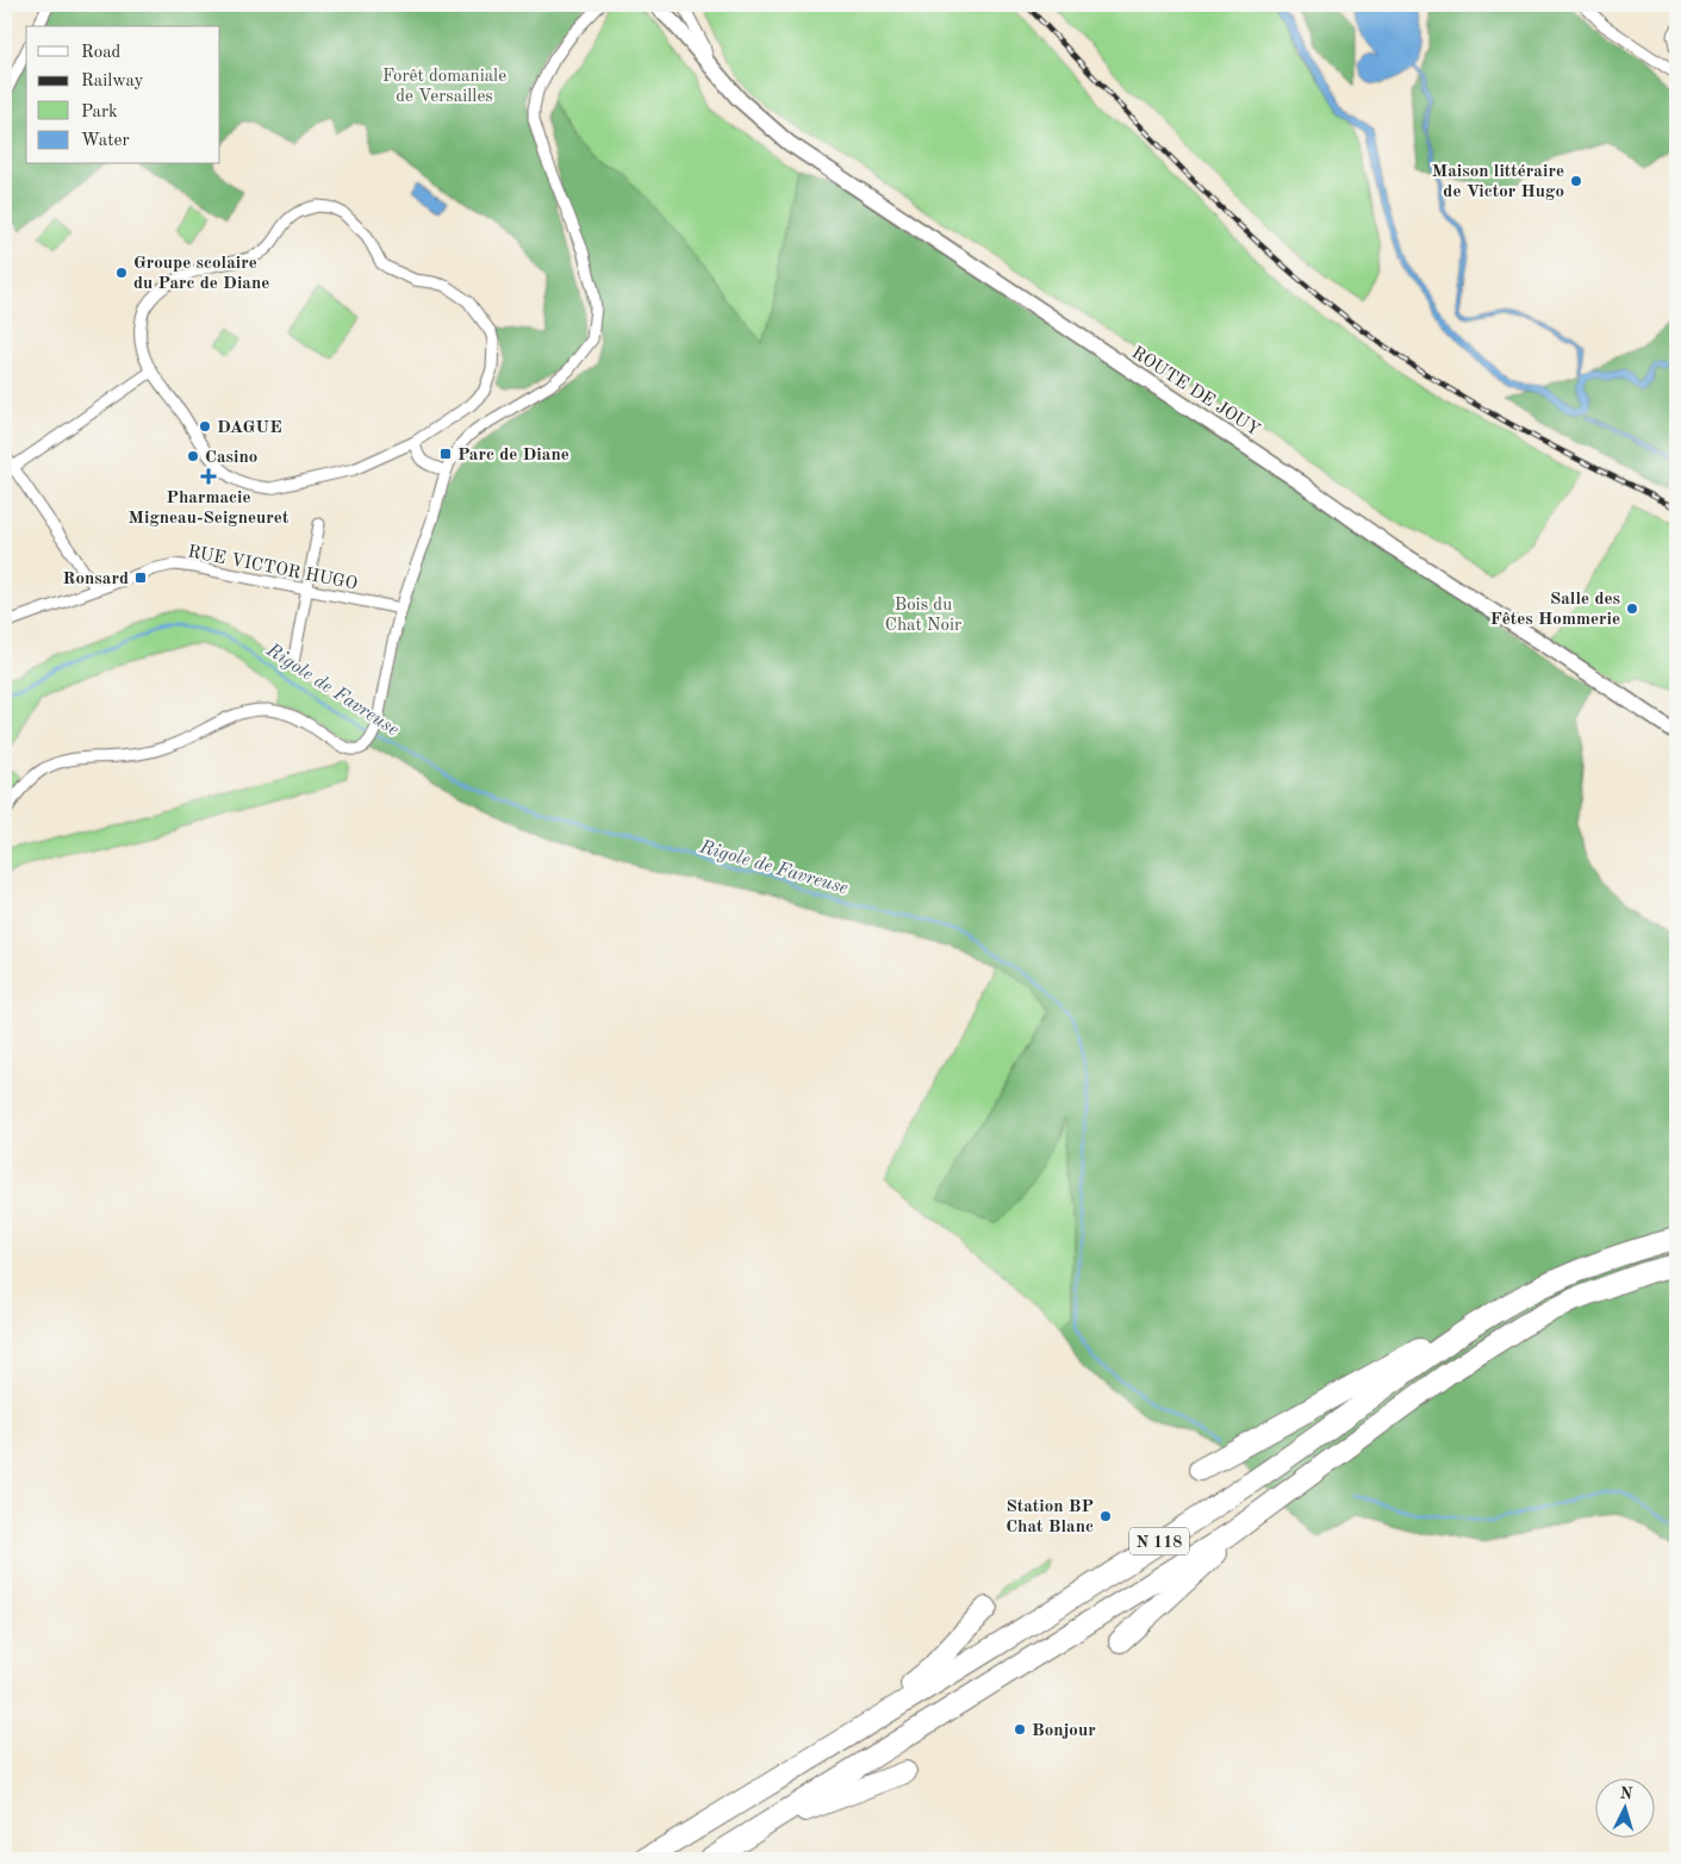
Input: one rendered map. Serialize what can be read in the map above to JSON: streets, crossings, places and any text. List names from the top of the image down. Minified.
{"streets":{"highway":["N 118"],"main road":["ROUTE DE JOUY"],"street":["RUE VICTOR HUGO"]},"water":["Rigole de Favreuse"],"parks":["Forêt domaniale de Versailles","Bois du Chat Noir"],"places":{"other":["Maison littéraire de Victor Hugo","Groupe scolaire du Parc de Diane","DAGUE","Casino","Salle des Fêtes Hommerie","Station BP Chat Blanc","Bonjour"],"transit":["Parc de Diane","Ronsard"],"health":["Pharmacie Migneau-Seigneuret"]},"legend":["Road","Railway","Park","Water"],"north":"top"}
